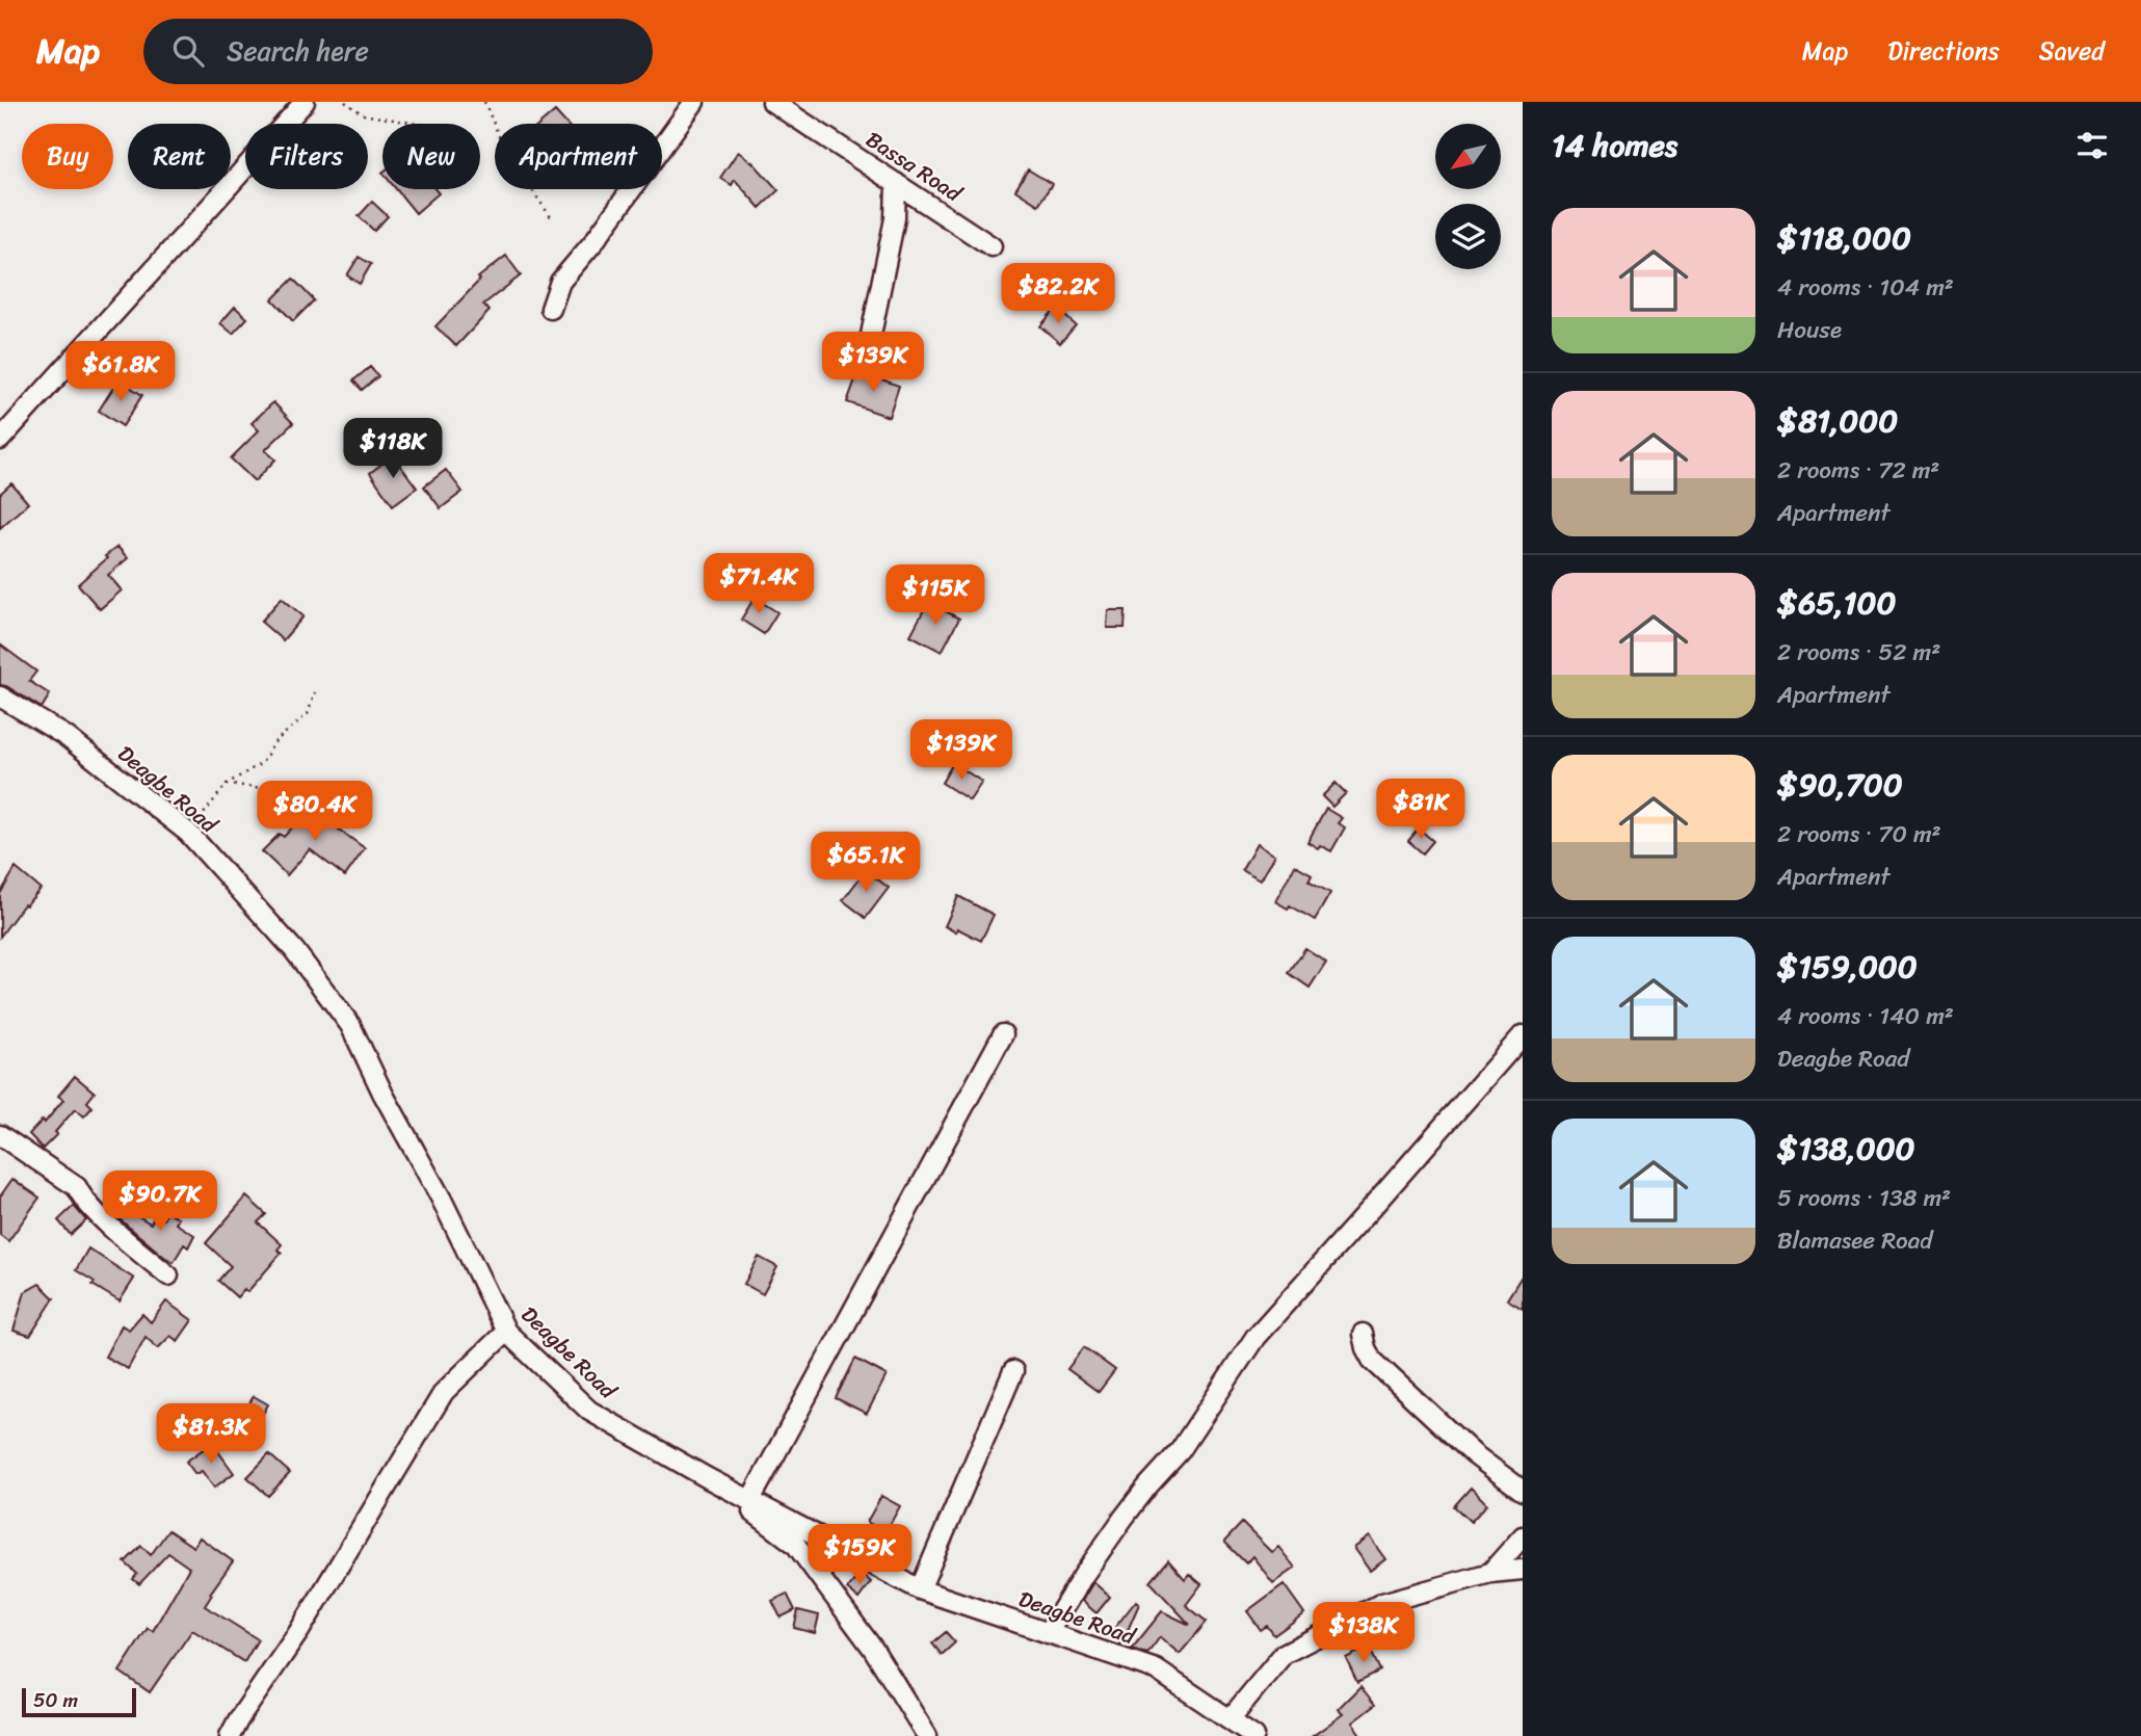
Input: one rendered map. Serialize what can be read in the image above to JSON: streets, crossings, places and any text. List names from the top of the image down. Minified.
{"streets":{"street":["Bassa Road","Deagbe Road"]},"scale_bar":"50 m","north":"bottom left","page":{"header":"Map","search":"Search here","nav":["Map","Directions","Saved"],"heading":"14 homes","chip":["Buy","Rent","Filters","New","Apartment"],"list":[{"name":"$118,000","note":"4 rooms · 104 m² · House"},{"name":"$81,000","note":"2 rooms · 72 m² · Apartment"},{"name":"$65,100","note":"2 rooms · 52 m² · Apartment"},{"name":"$90,700","note":"2 rooms · 70 m² · Apartment"},{"name":"$159,000","note":"4 rooms · 140 m² · Deagbe Road"},{"name":"$138,000","note":"5 rooms · 138 m² · Blamasee Road"}],"price":["$82.2K","$139K","$61.8K","$118K","$71.4K","$115K","$139K","$81K","$80.4K","$65.1K","$90.7K","$81.3K","$159K","$138K"],"scale":"50 m"}}
